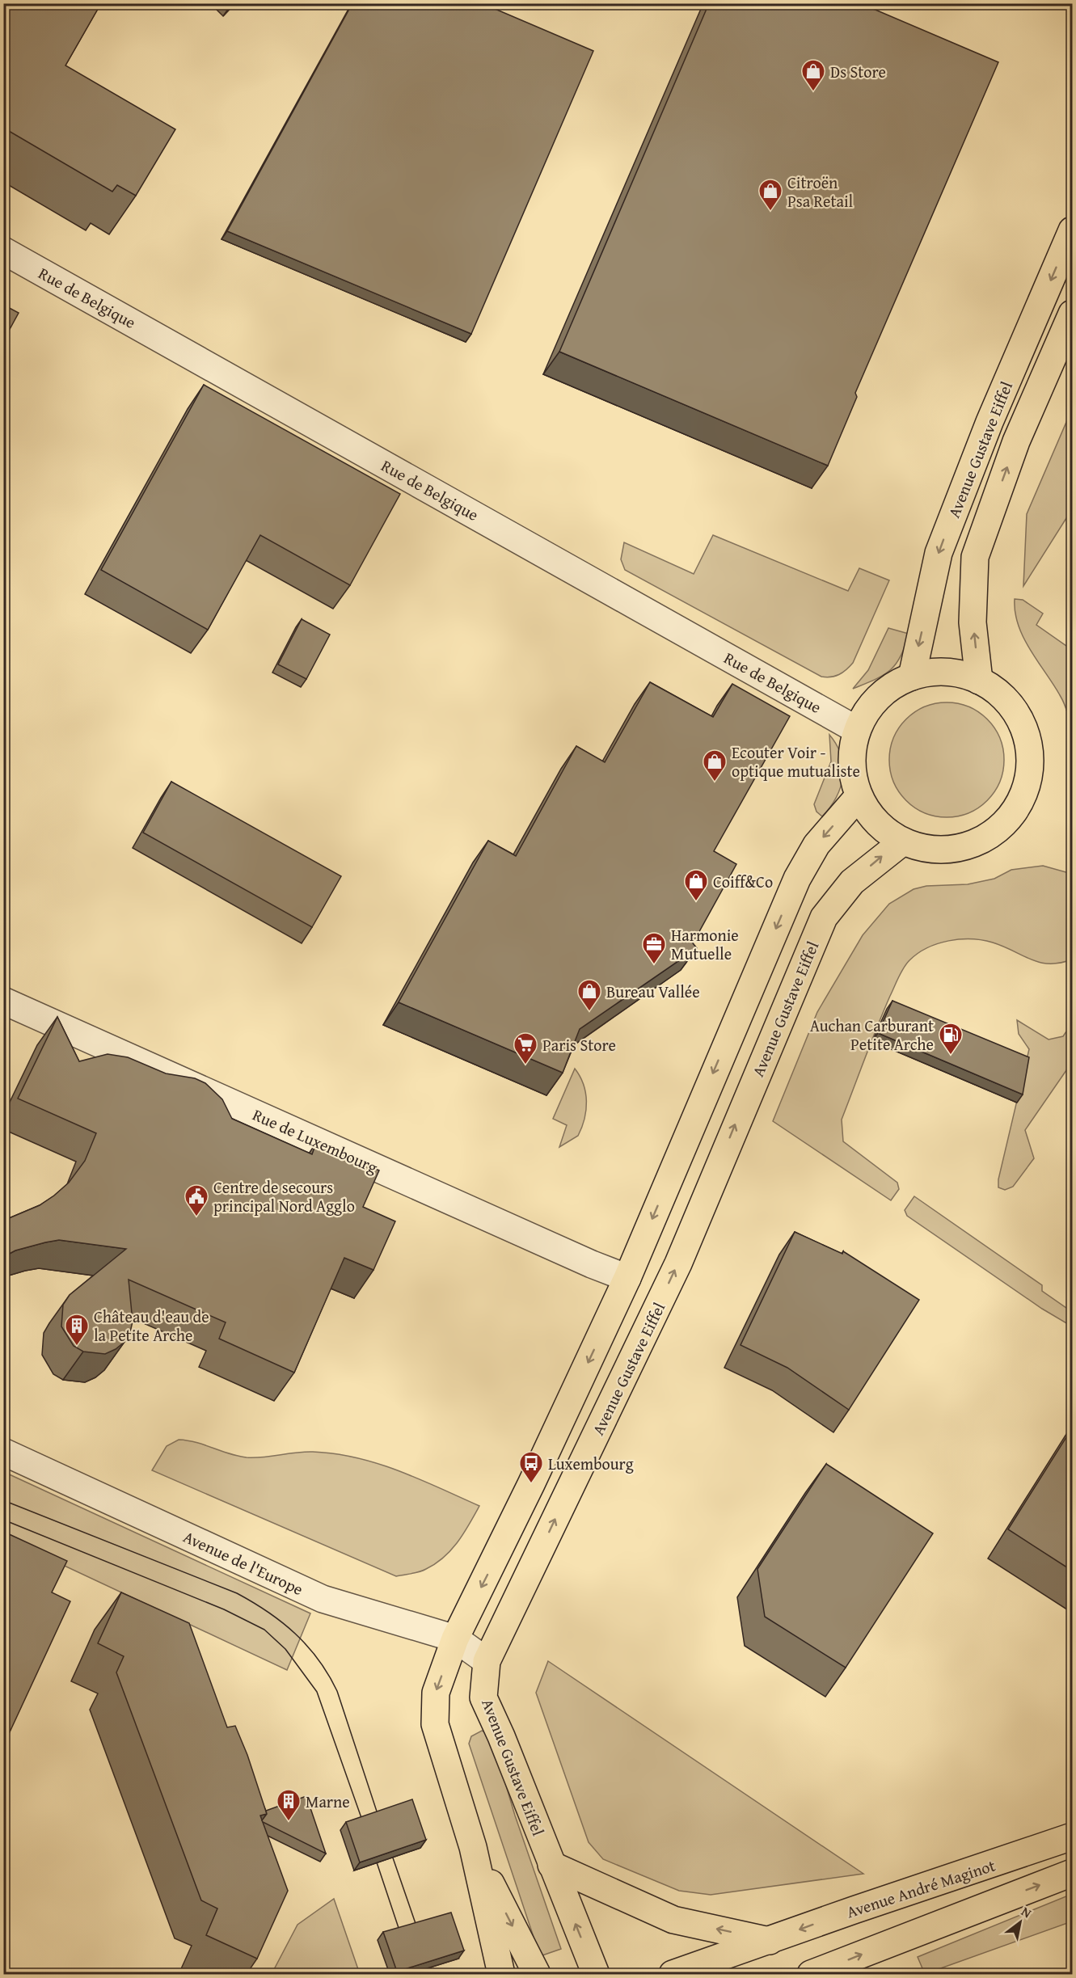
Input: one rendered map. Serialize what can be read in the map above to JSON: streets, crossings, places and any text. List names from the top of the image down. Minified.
{"streets":{"main road":["Avenue Gustave Eiffel","Avenue André Maginot"],"street":["Rue de Belgique","Rue de Luxembourg","Avenue de l'Europe"]},"crossings":[["Avenue Gustave Eiffel","Avenue de l'Europe"]],"places":{"shop":["Ds Store","Citroën Psa Retail","Ecouter Voir - optique mutualiste","Coiff&Co","Bureau Vallée"],"office":["Harmonie Mutuelle"],"fuel station":["Auchan Carburant Petite Arche"],"supermarket":["Paris Store"],"public building":["Centre de secours principal Nord Agglo"],"building":["Château d'eau de la Petite Arche","Marne"],"bus stop":["Luxembourg"]},"north":"top right"}
